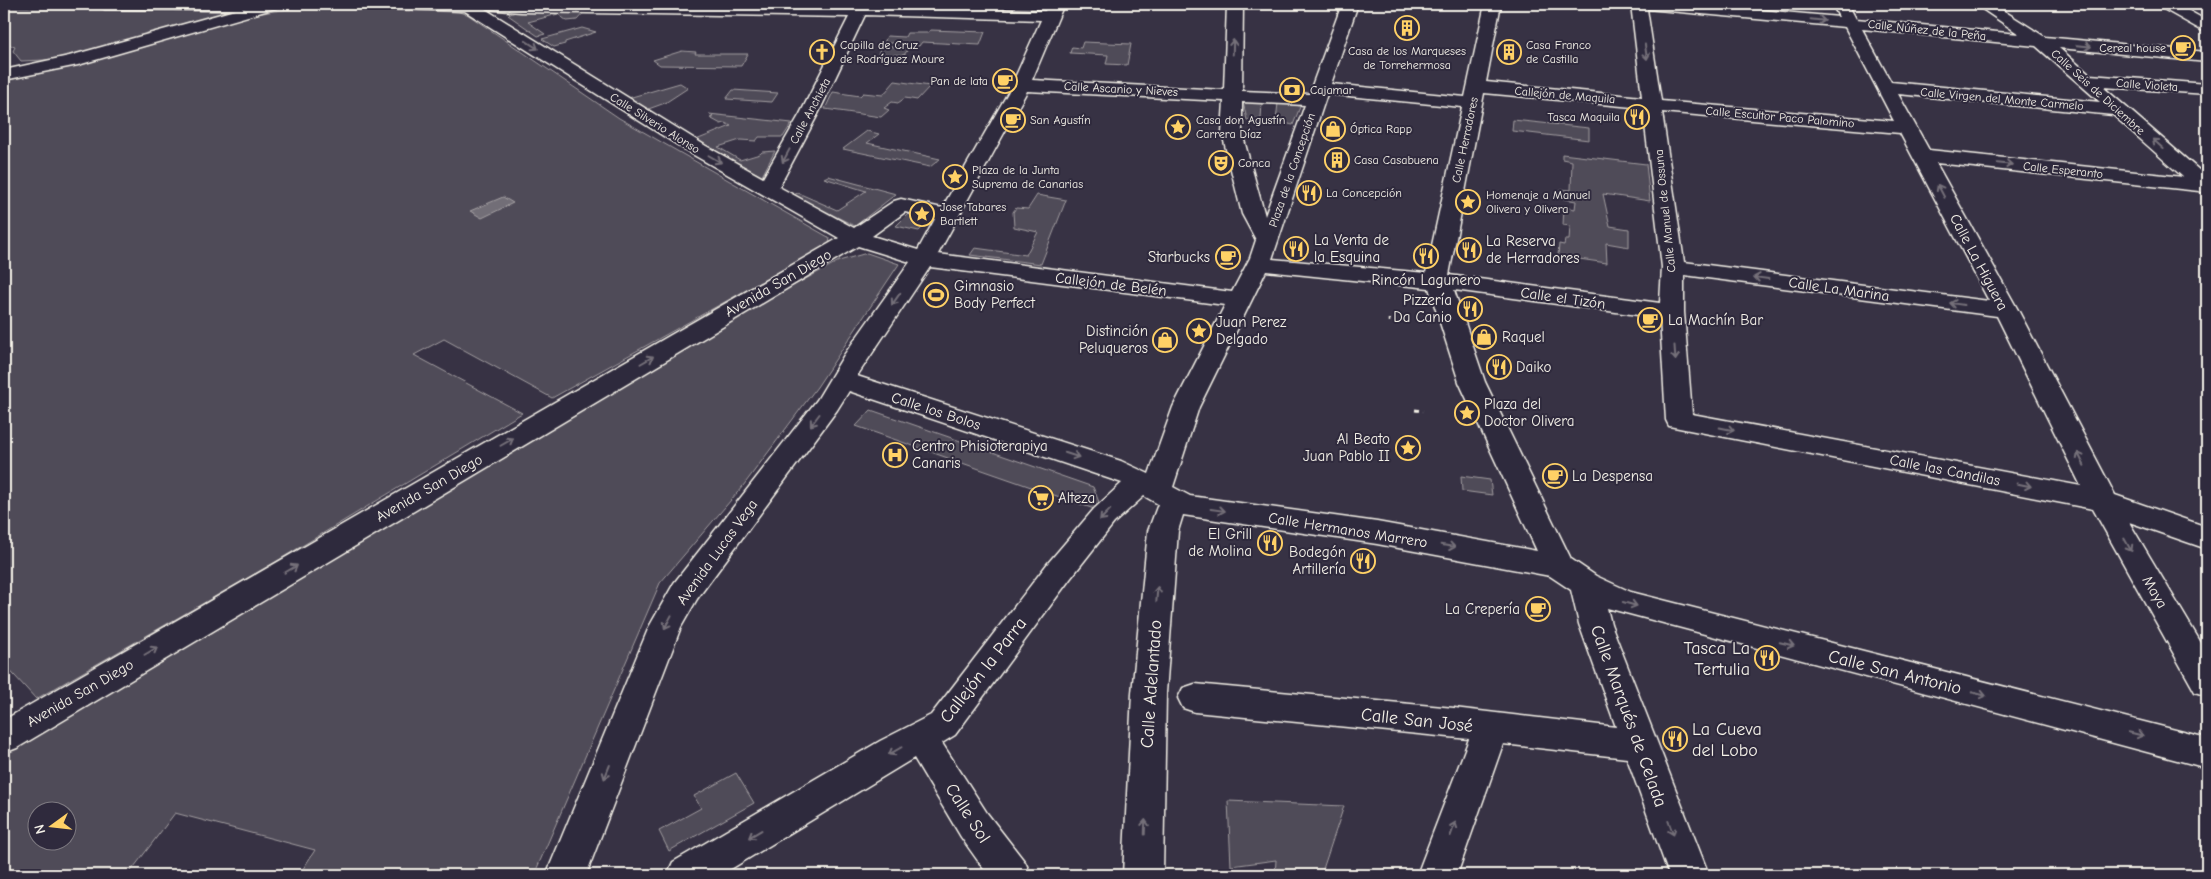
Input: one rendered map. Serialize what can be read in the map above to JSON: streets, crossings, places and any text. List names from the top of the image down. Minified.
{"streets":{"street":["Calle Núñez de la Peña","Calle Violeta","Calle Ascanio y Nieves","Calle Seis de Diciembre","Callejón de Maquila","Calle Virgen del Monte Carmelo","Calle Anchieta","Calle Escultor Paco Palomino","Calle Silverio Alonso","Calle Herradores","Plaza de la Concepción","Calle Esperanto","Calle Manuel de Ossuna","Calle La Higuera","Avenida San Diego","Callejón de Belén","Calle La Marina","Calle el Tizón","Calle los Bolos","Calle las Candilas","Calle Hermanos Marrero","Avenida Lucas Vega","Maya","Callejón la Parra","Calle San Antonio","Calle Adelantado","Calle Marqués de Celada","Calle San José","Calle Sol"]},"crossings":[["Calle Núñez de la Peña","Calle Seis de Diciembre"],["Calle Núñez de la Peña","Calle La Higuera"],["Calle Violeta","Calle Seis de Diciembre"],["Calle Ascanio y Nieves","Plaza de la Concepción"],["Calle Ascanio y Nieves","Avenida Lucas Vega"],["Calle Seis de Diciembre","Calle Virgen del Monte Carmelo"],["Calle Seis de Diciembre","Calle Esperanto"],["Callejón de Maquila","Calle Escultor Paco Palomino"],["Callejón de Maquila","Calle Herradores"],["Callejón de Maquila","Plaza de la Concepción"],["Callejón de Maquila","Calle Manuel de Ossuna"],["Calle Virgen del Monte Carmelo","Calle La Higuera"],["Calle Anchieta","Calle Silverio Alonso"],["Calle Escultor Paco Palomino","Calle Manuel de Ossuna"],["Calle Escultor Paco Palomino","Calle La Higuera"],["Calle Silverio Alonso","Avenida San Diego"],["Calle Silverio Alonso","Callejón de Belén"],["Calle Herradores","Calle el Tizón"],["Plaza de la Concepción","Callejón de Belén"],["Plaza de la Concepción","Calle los Bolos"],["Plaza de la Concepción","Calle Hermanos Marrero"],["Plaza de la Concepción","Callejón la Parra"],["Plaza de la Concepción","Calle Adelantado"],["Calle Esperanto","Calle La Higuera"],["Calle Manuel de Ossuna","Calle La Marina"],["Calle Manuel de Ossuna","Calle el Tizón"],["Calle Manuel de Ossuna","Calle las Candilas"],["Calle La Higuera","Calle La Marina"],["Calle La Higuera","Calle las Candilas"],["Calle La Higuera","Maya"],["Avenida San Diego","Callejón de Belén"],["Avenida San Diego","Avenida Lucas Vega"],["Callejón de Belén","Avenida Lucas Vega"],["Calle los Bolos","Calle Hermanos Marrero"],["Calle los Bolos","Avenida Lucas Vega"],["Calle los Bolos","Callejón la Parra"],["Calle los Bolos","Calle Adelantado"],["Calle las Candilas","Maya"],["Calle Hermanos Marrero","Callejón la Parra"],["Calle Hermanos Marrero","Calle San Antonio"],["Calle Hermanos Marrero","Calle Adelantado"],["Calle Hermanos Marrero","Calle Marqués de Celada"],["Callejón la Parra","Calle Adelantado"],["Calle San Antonio","Calle Marqués de Celada"],["Calle Marqués de Celada","Calle San José"]],"one_way":["Calle Núñez de la Peña","Calle Anchieta","Calle Silverio Alonso","Calle Esperanto","Calle La Higuera","Avenida San Diego","Calle La Marina","Calle los Bolos","Calle las Candilas","Calle Hermanos Marrero","Avenida Lucas Vega","Maya","Callejón la Parra","Calle San Antonio","Calle Adelantado","Calle Marqués de Celada"],"places":{"building":["Casa de los Marqueses de Torrehermosa","Casa Franco de Castilla","Casa Casabuena"],"cafe":["Cereal house","Pan de lata","San Agustín","Starbucks","La Machín Bar","La Despensa","La Crepería"],"church":["Capilla de Cruz de Rodríguez Moure"],"bank":["Cajamar"],"restaurant":["Tasca Maquila","La Concepción","La Venta de la Esquina","La Reserva de Herradores","Rincón Lagunero","Pizzería Da Canio","Daiko","El Grill de Molina","Bodegón Artillería","Tasca La Tertulia","La Cueva del Lobo"],"place":["Casa don Agustín Carrera Díaz","Plaza de la Junta Suprema de Canarias","Homenaje a Manuel Olivera y Olivera","Jose Tabares Bartlett","Juan Perez Delgado","Plaza del Doctor Olivera","Al Beato Juan Pablo II"],"shop":["Óptica Rapp","Raquel","Distinción Peluqueros"],"theatre":["Conca"],"sports":["Gimnasio Body Perfect"],"hospital":["Centro Phisioterapiya Canaris"],"supermarket":["Alteza"]},"north":"left"}
